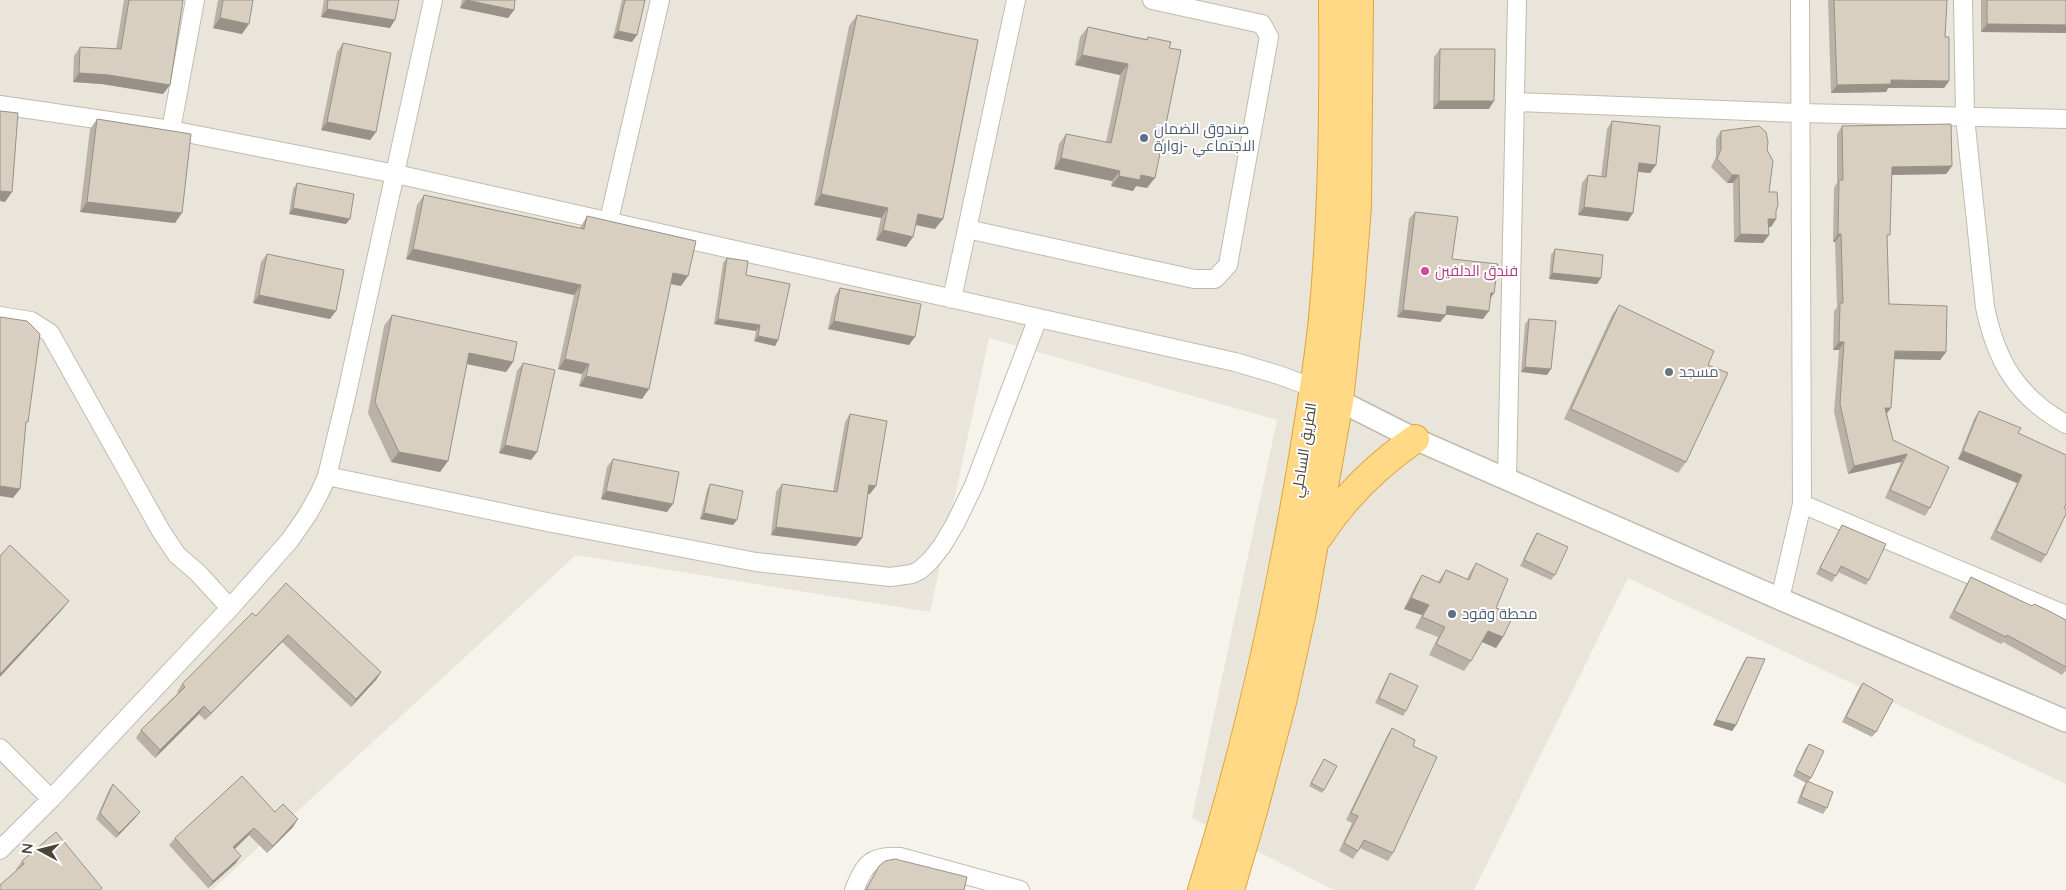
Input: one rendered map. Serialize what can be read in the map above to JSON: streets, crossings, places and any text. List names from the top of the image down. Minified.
{"streets":{"highway":["الطريق الساحلي"]},"places":["صندوق الضمان الاجتماعي -زوارة","فندق الدلفين","مسجد","محطة وقود"],"north":"left"}
